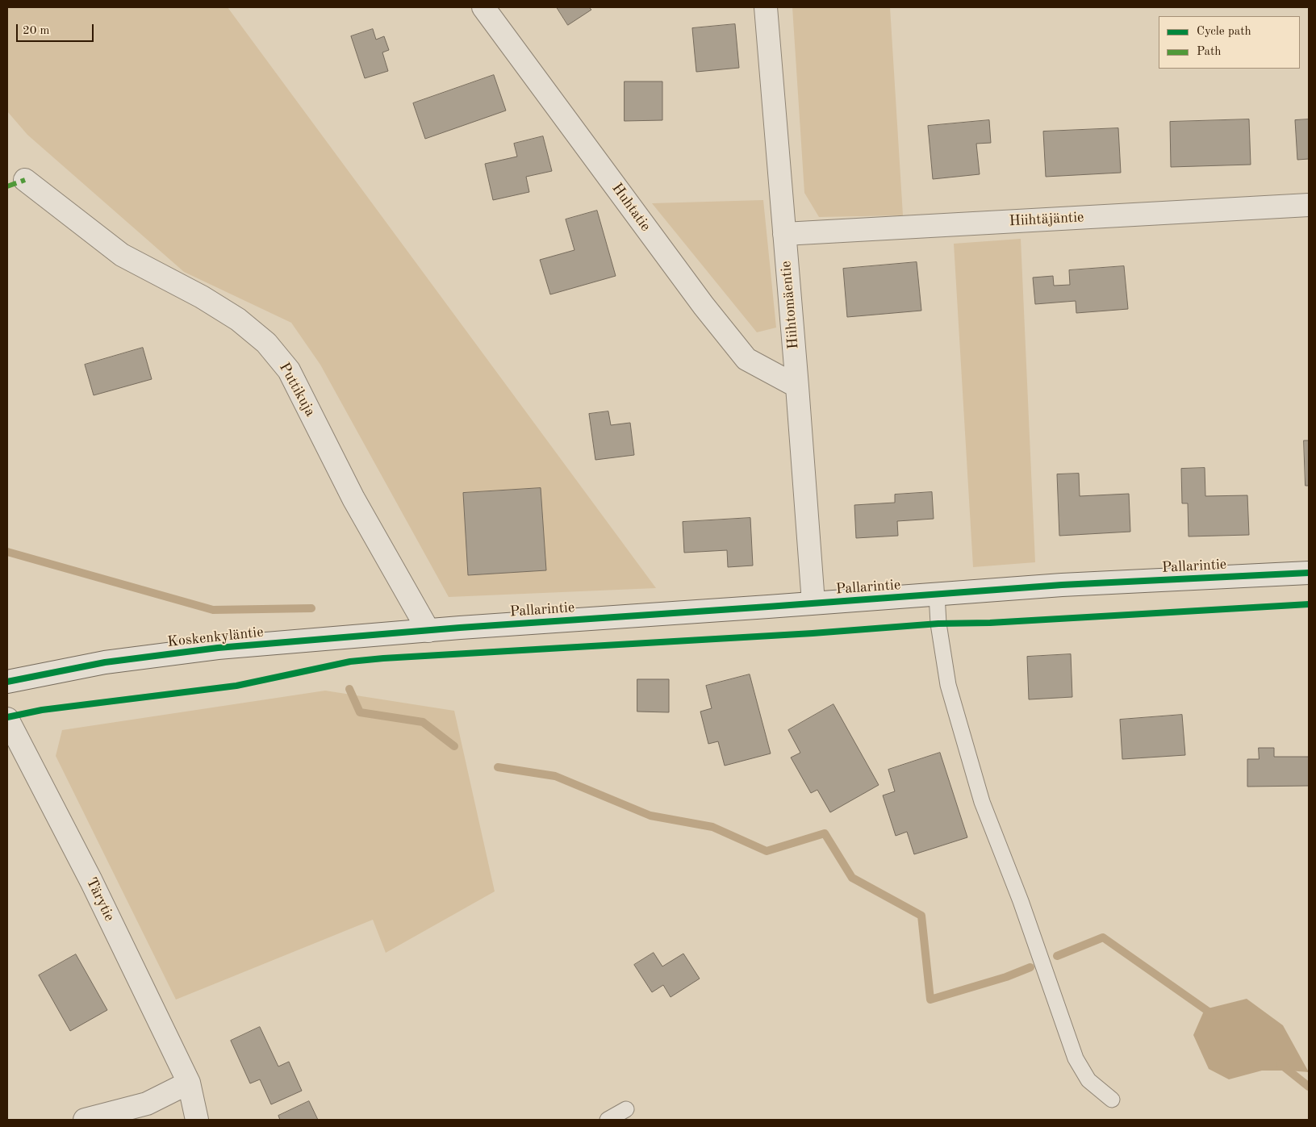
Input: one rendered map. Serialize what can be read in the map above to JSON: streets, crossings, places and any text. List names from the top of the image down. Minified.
{"streets":{"street":["Huhtatie","Hiihtäjäntie","Hiihtomäentie","Puttikuja","Pallarintie","Koskenkyläntie","Tärytie"]},"crossings":[["Huhtatie","Hiihtomäentie"],["Hiihtäjäntie","Hiihtomäentie"],["Hiihtomäentie","Pallarintie"],["Puttikuja","Pallarintie"],["Puttikuja","Koskenkyläntie"],["Pallarintie","Koskenkyläntie"]],"legend":["Cycle path","Path"],"scale_bar":"20 m"}
